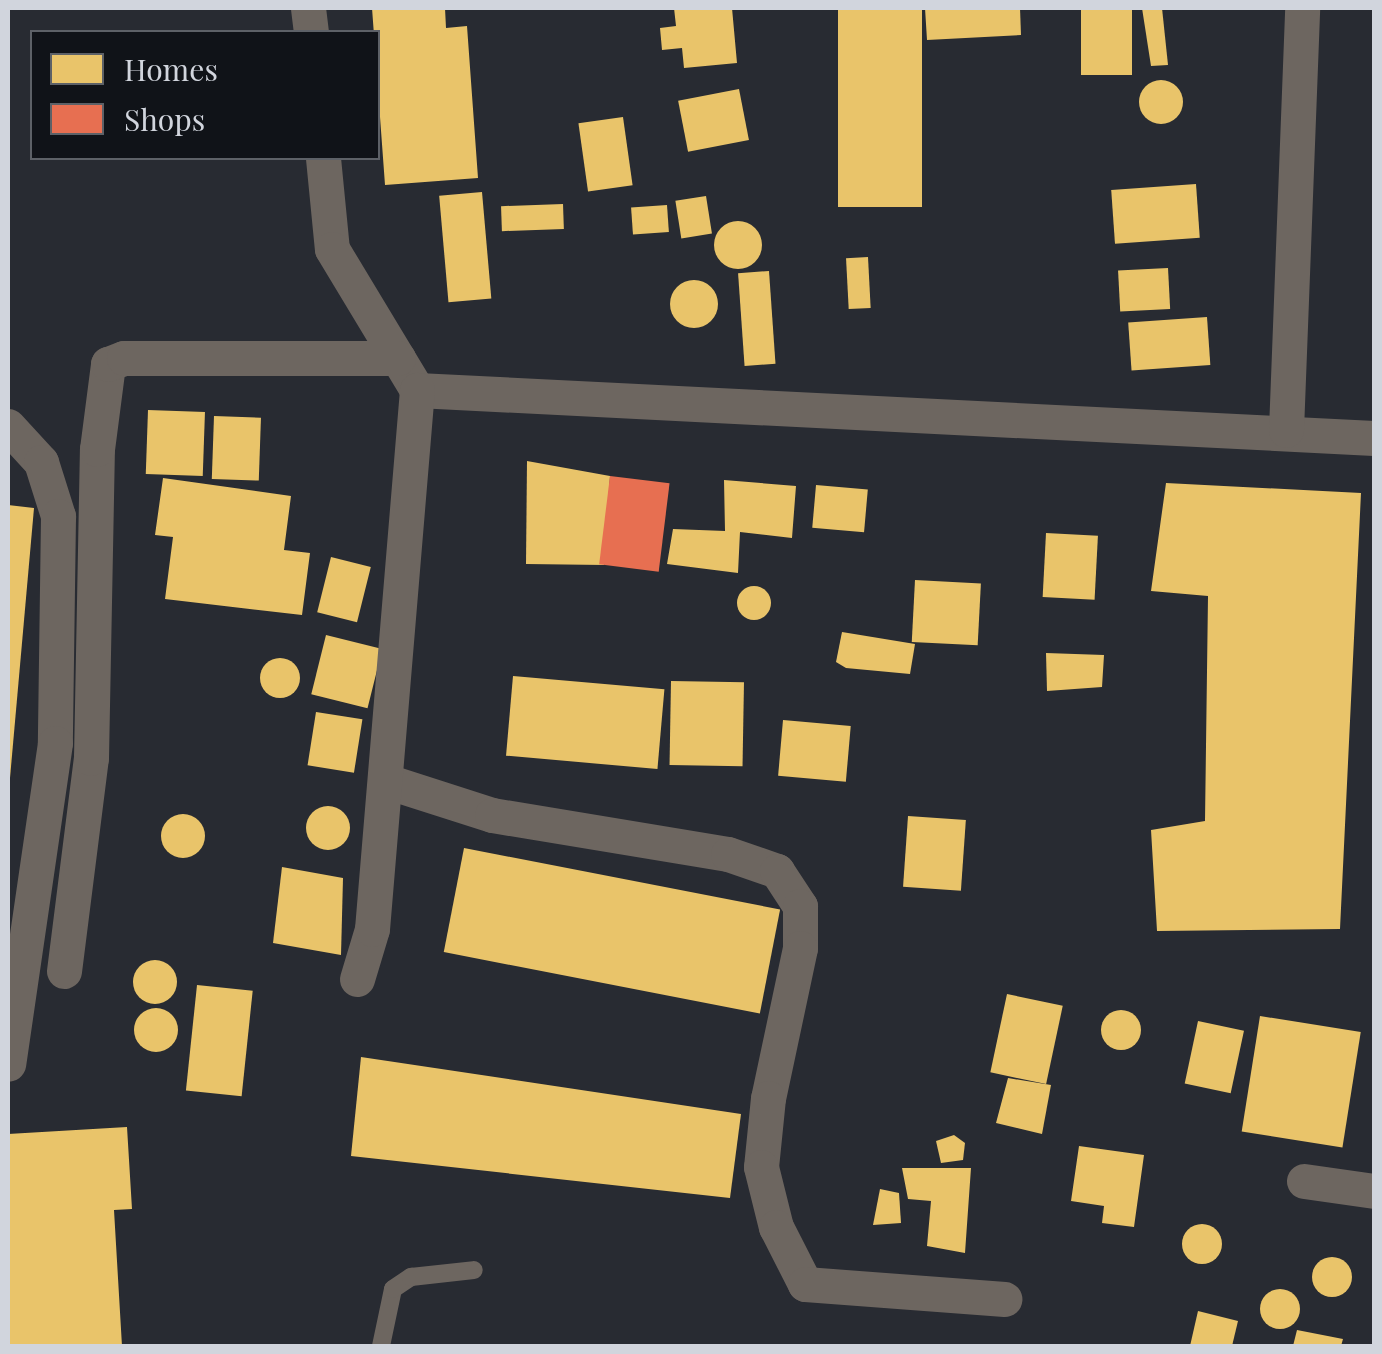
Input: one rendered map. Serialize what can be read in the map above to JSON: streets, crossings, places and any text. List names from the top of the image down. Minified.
{"legend":["Homes","Shops"]}
